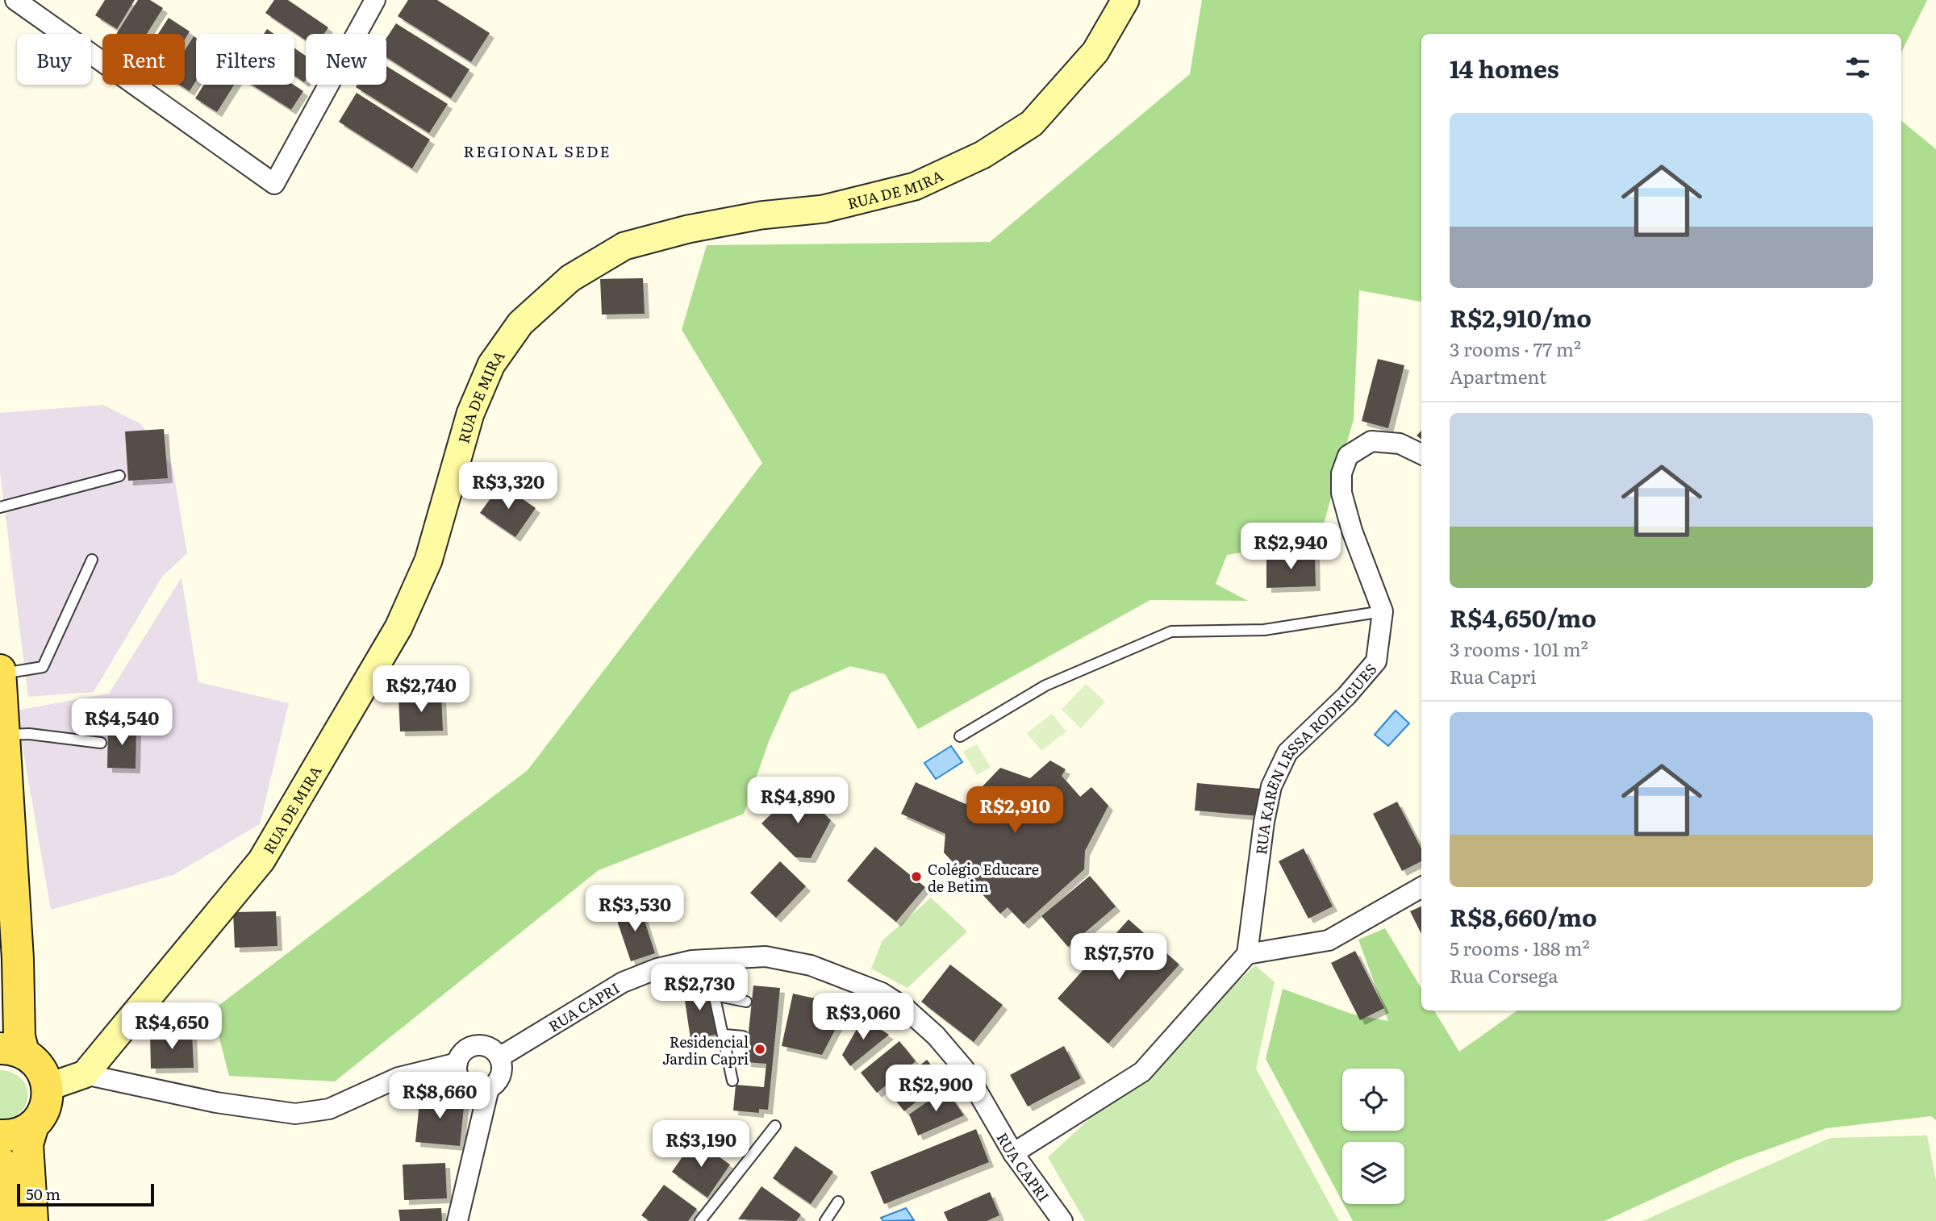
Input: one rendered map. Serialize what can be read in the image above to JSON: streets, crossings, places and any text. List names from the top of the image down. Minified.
{"streets":{"street":["RUA DE MIRA","RUA KAREN LESSA RODRIGUES","RUA CAPRI"]},"districts":["REGIONAL SEDE"],"places":["Colégio Educare de Betim","Residencial Jardin Capri"],"scale_bar":"50 m","page":{"chip":["Buy","Rent","Filters","New"],"heading":"14 homes","list":[{"name":"R$2,910/mo","note":"3 rooms · 77 m² · Apartment"},{"name":"R$4,650/mo","note":"3 rooms · 101 m² · Rua Capri"},{"name":"R$8,660/mo","note":"5 rooms · 188 m² · Rua Corsega"}],"price":["R$3,320","R$2,940","R$2,740","R$4,540","R$4,890","R$2,910","R$3,530","R$7,570","R$2,730","R$3,060","R$4,650","R$2,900","R$8,660","R$3,190"],"scale":"50 m"}}
